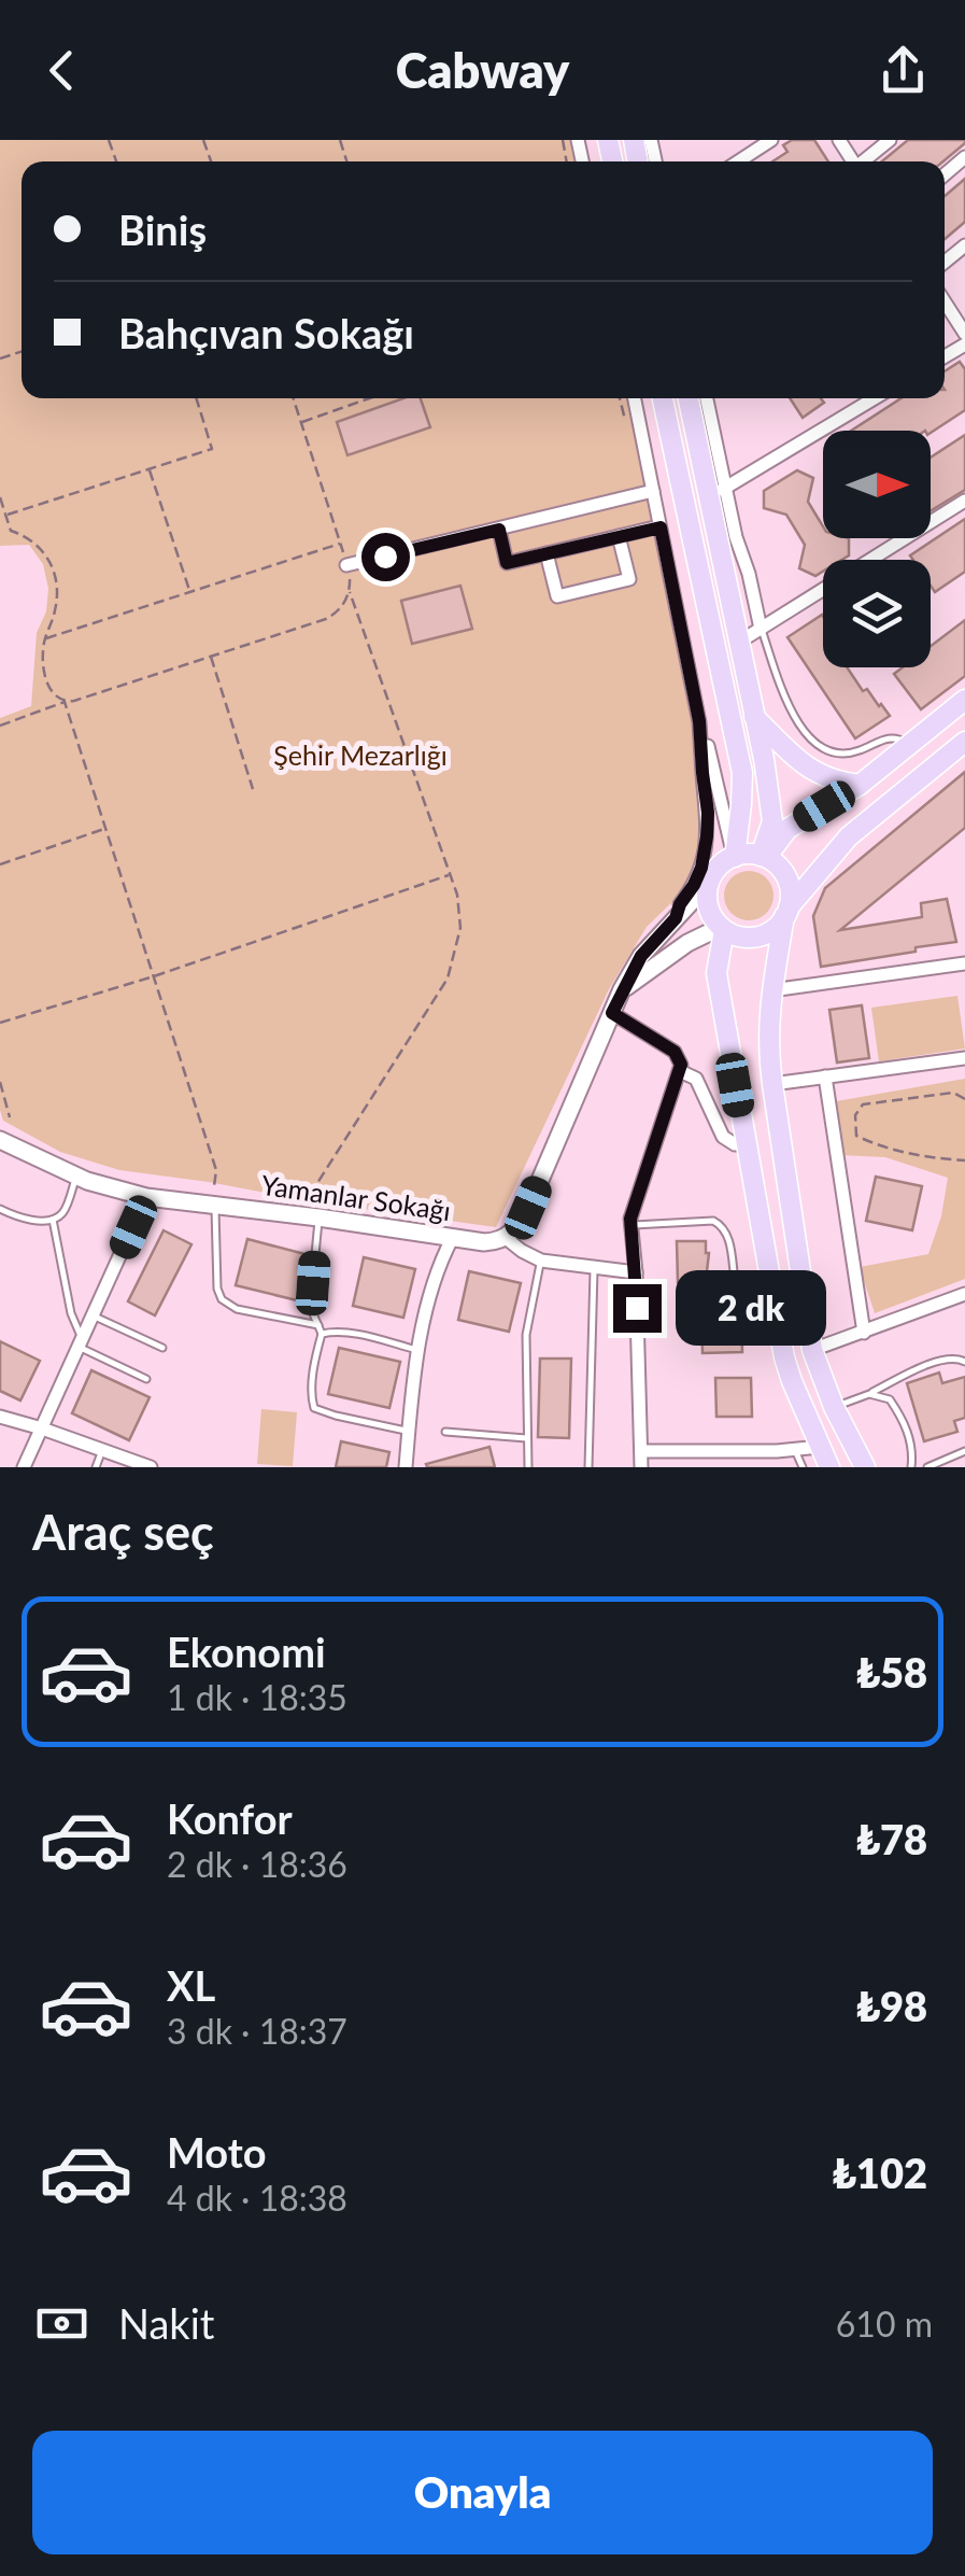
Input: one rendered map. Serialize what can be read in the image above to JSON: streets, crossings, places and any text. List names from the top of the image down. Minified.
{"streets":{"street":["Yamanlar Sokağı"]},"parks":["Şehir Mezarlığı"],"north":"right","page":{"header":"Cabway","banner":["Biniş","Bahçıvan Sokağı"],"bubble":"2 dk","heading":"Araç seç","list":[{"name":"Ekonomi","note":"1 dk · 18:35","value":"₺58"},{"name":"Konfor","note":"2 dk · 18:36","value":"₺78"},{"name":"XL","note":"3 dk · 18:37","value":"₺98"},{"name":"Moto","note":"4 dk · 18:38","value":"₺102"}],"pay":["Nakit","610 m"],"buttons":"Onayla"}}
